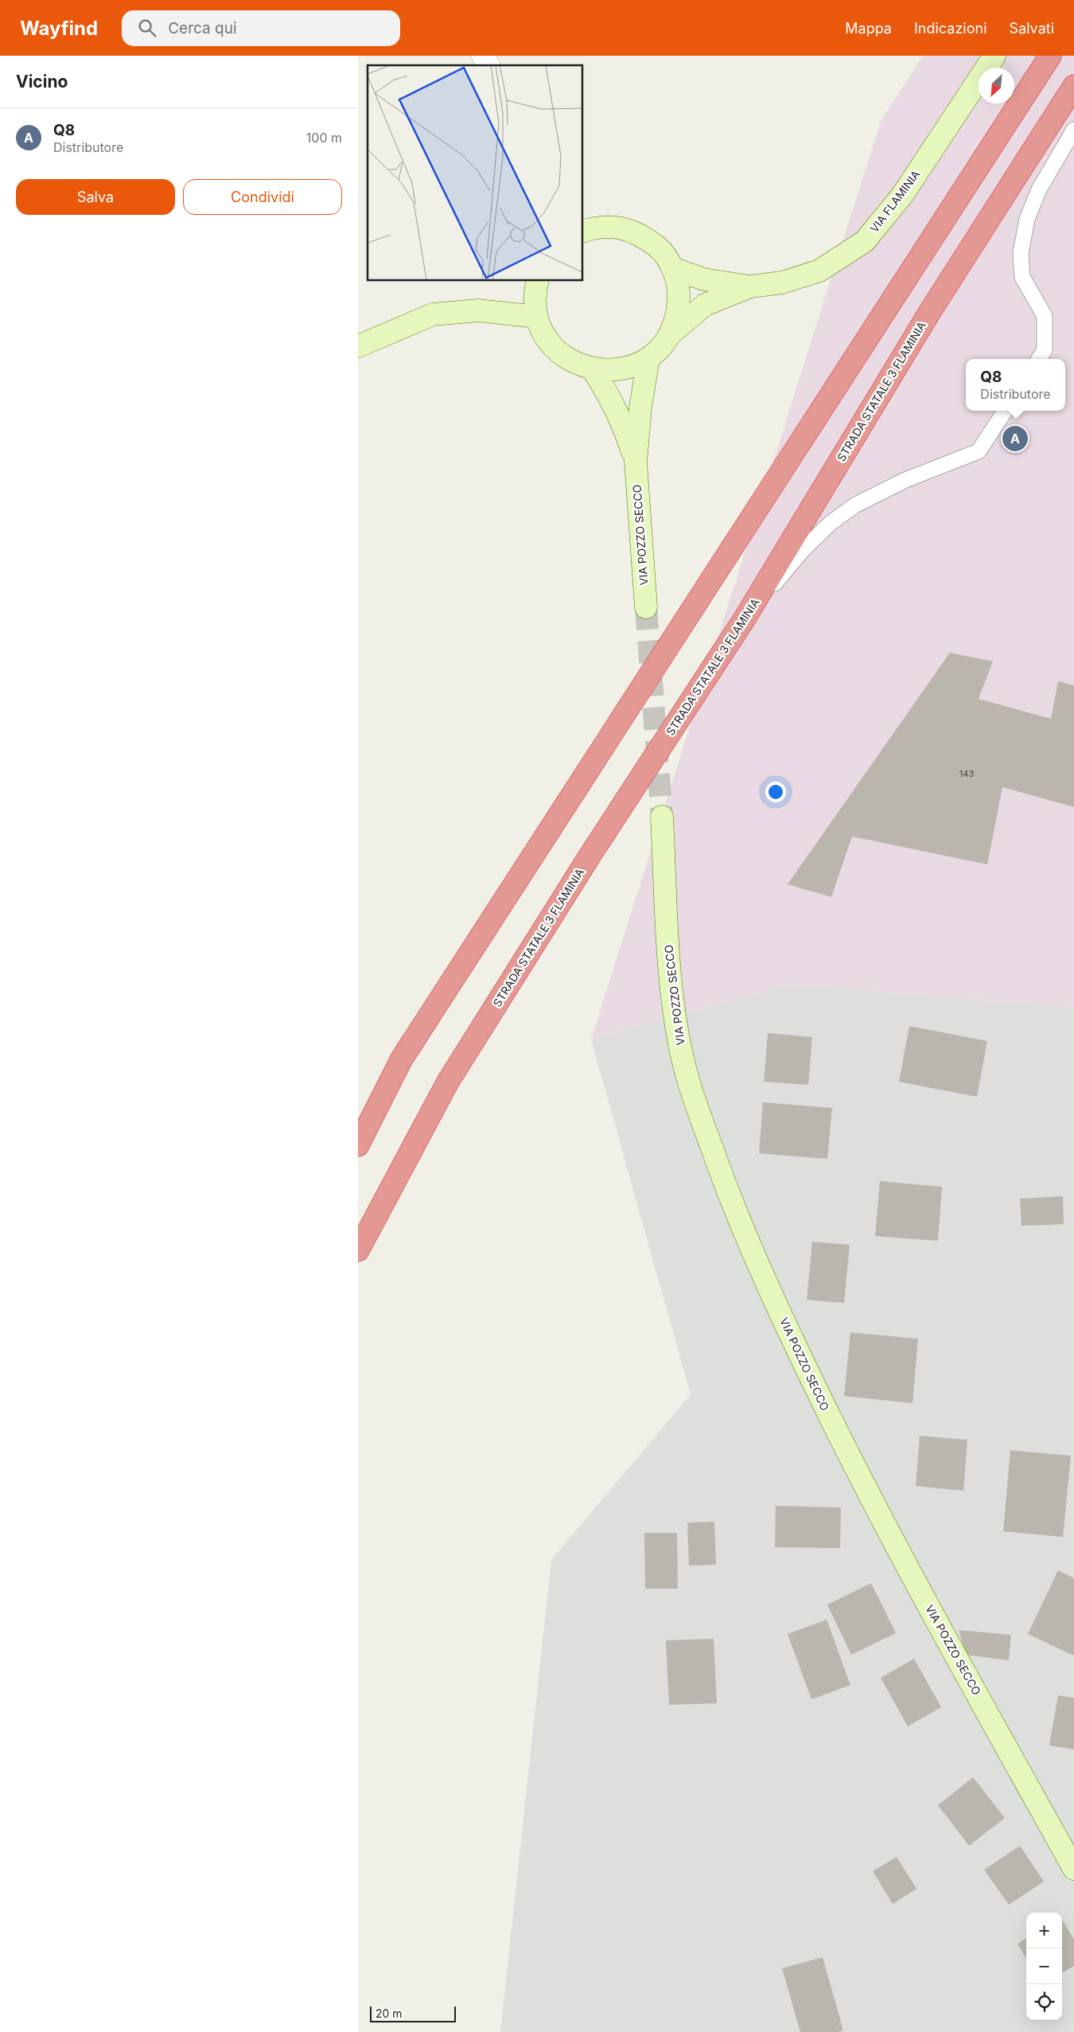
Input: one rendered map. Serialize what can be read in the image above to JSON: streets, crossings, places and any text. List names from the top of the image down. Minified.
{"streets":{"highway":["STRADA STATALE 3 FLAMINIA"],"main road":["VIA FLAMINIA","VIA POZZO SECCO"]},"house_numbers":["143"],"scale_bar":"20 m","north":"bottom left","page":{"header":"Wayfind","search":"Cerca qui","nav":["Mappa","Indicazioni","Salvati"],"heading":"Vicino","list":[{"mark":"A","name":"Q8","note":"Distributore","value":"100 m"}],"buttons":["Salva","Condividi"],"popup":["Q8","Distributore"],"pins":"A","map_buttons":["+","−"],"scale":"20 m"}}
